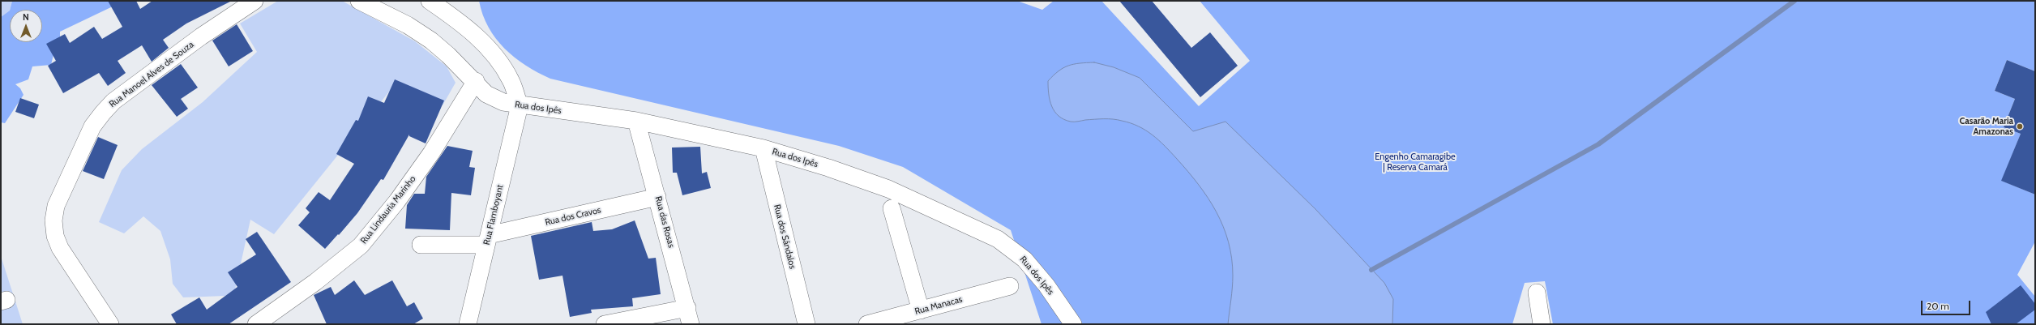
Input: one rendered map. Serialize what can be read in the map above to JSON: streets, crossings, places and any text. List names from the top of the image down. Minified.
{"streets":{"street":["Rua Manoel Alves de Souza","Rua dos Ipês","Rua Lindauria Marinho","Rua Flamboyant","Rua dos Cravos","Rua das Rosas","Rua dos Sândalos","Rua Manacas"]},"crossings":[["Rua dos Ipês","Rua Lindauria Marinho"],["Rua dos Ipês","Rua Flamboyant"],["Rua dos Ipês","Rua das Rosas"],["Rua dos Ipês","Rua dos Sândalos"],["Rua Flamboyant","Rua dos Cravos"],["Rua dos Cravos","Rua das Rosas"]],"parks":["Engenho Camaragibe | Reserva Camará"],"places":["Casarão Maria Amazonas"],"scale_bar":"20 m","north":"top"}
